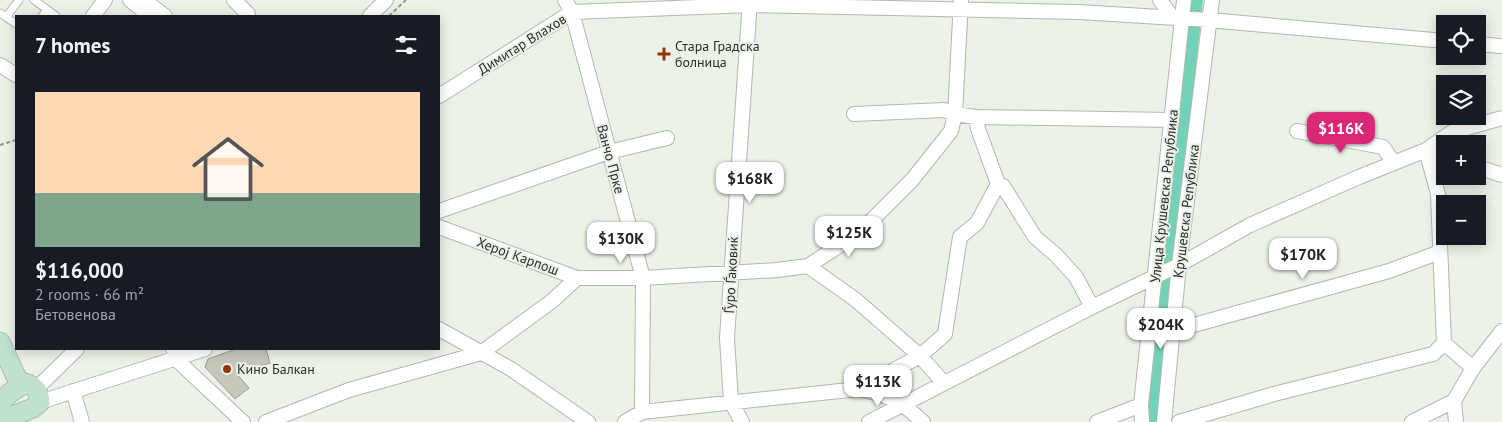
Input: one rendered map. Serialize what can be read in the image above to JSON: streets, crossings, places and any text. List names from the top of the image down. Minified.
{"streets":{"street":["Димитар Влахов","Ванчо Прке","Улица Крушевска Република","Крушевска Република","Херој Карпош","Ѓуро Ѓаковиќ"]},"crossings":[["Димитар Влахов","Ванчо Прке"],["Димитар Влахов","Улица Крушевска Република"],["Димитар Влахов","Крушевска Република"],["Димитар Влахов","Ѓуро Ѓаковиќ"],["Ванчо Прке","Херој Карпош"],["Херој Карпош","Ѓуро Ѓаковиќ"]],"places":{"health":["Стара Градска болница"],"other":["Кино Балкан"]},"page":{"map_buttons":["+","−"],"heading":"7 homes","list":[{"name":"$116,000","note":"2 rooms · 66 m² · Бетовенова"}],"price":["$116K","$168K","$125K","$130K","$170K","$204K","$113K"]}}
